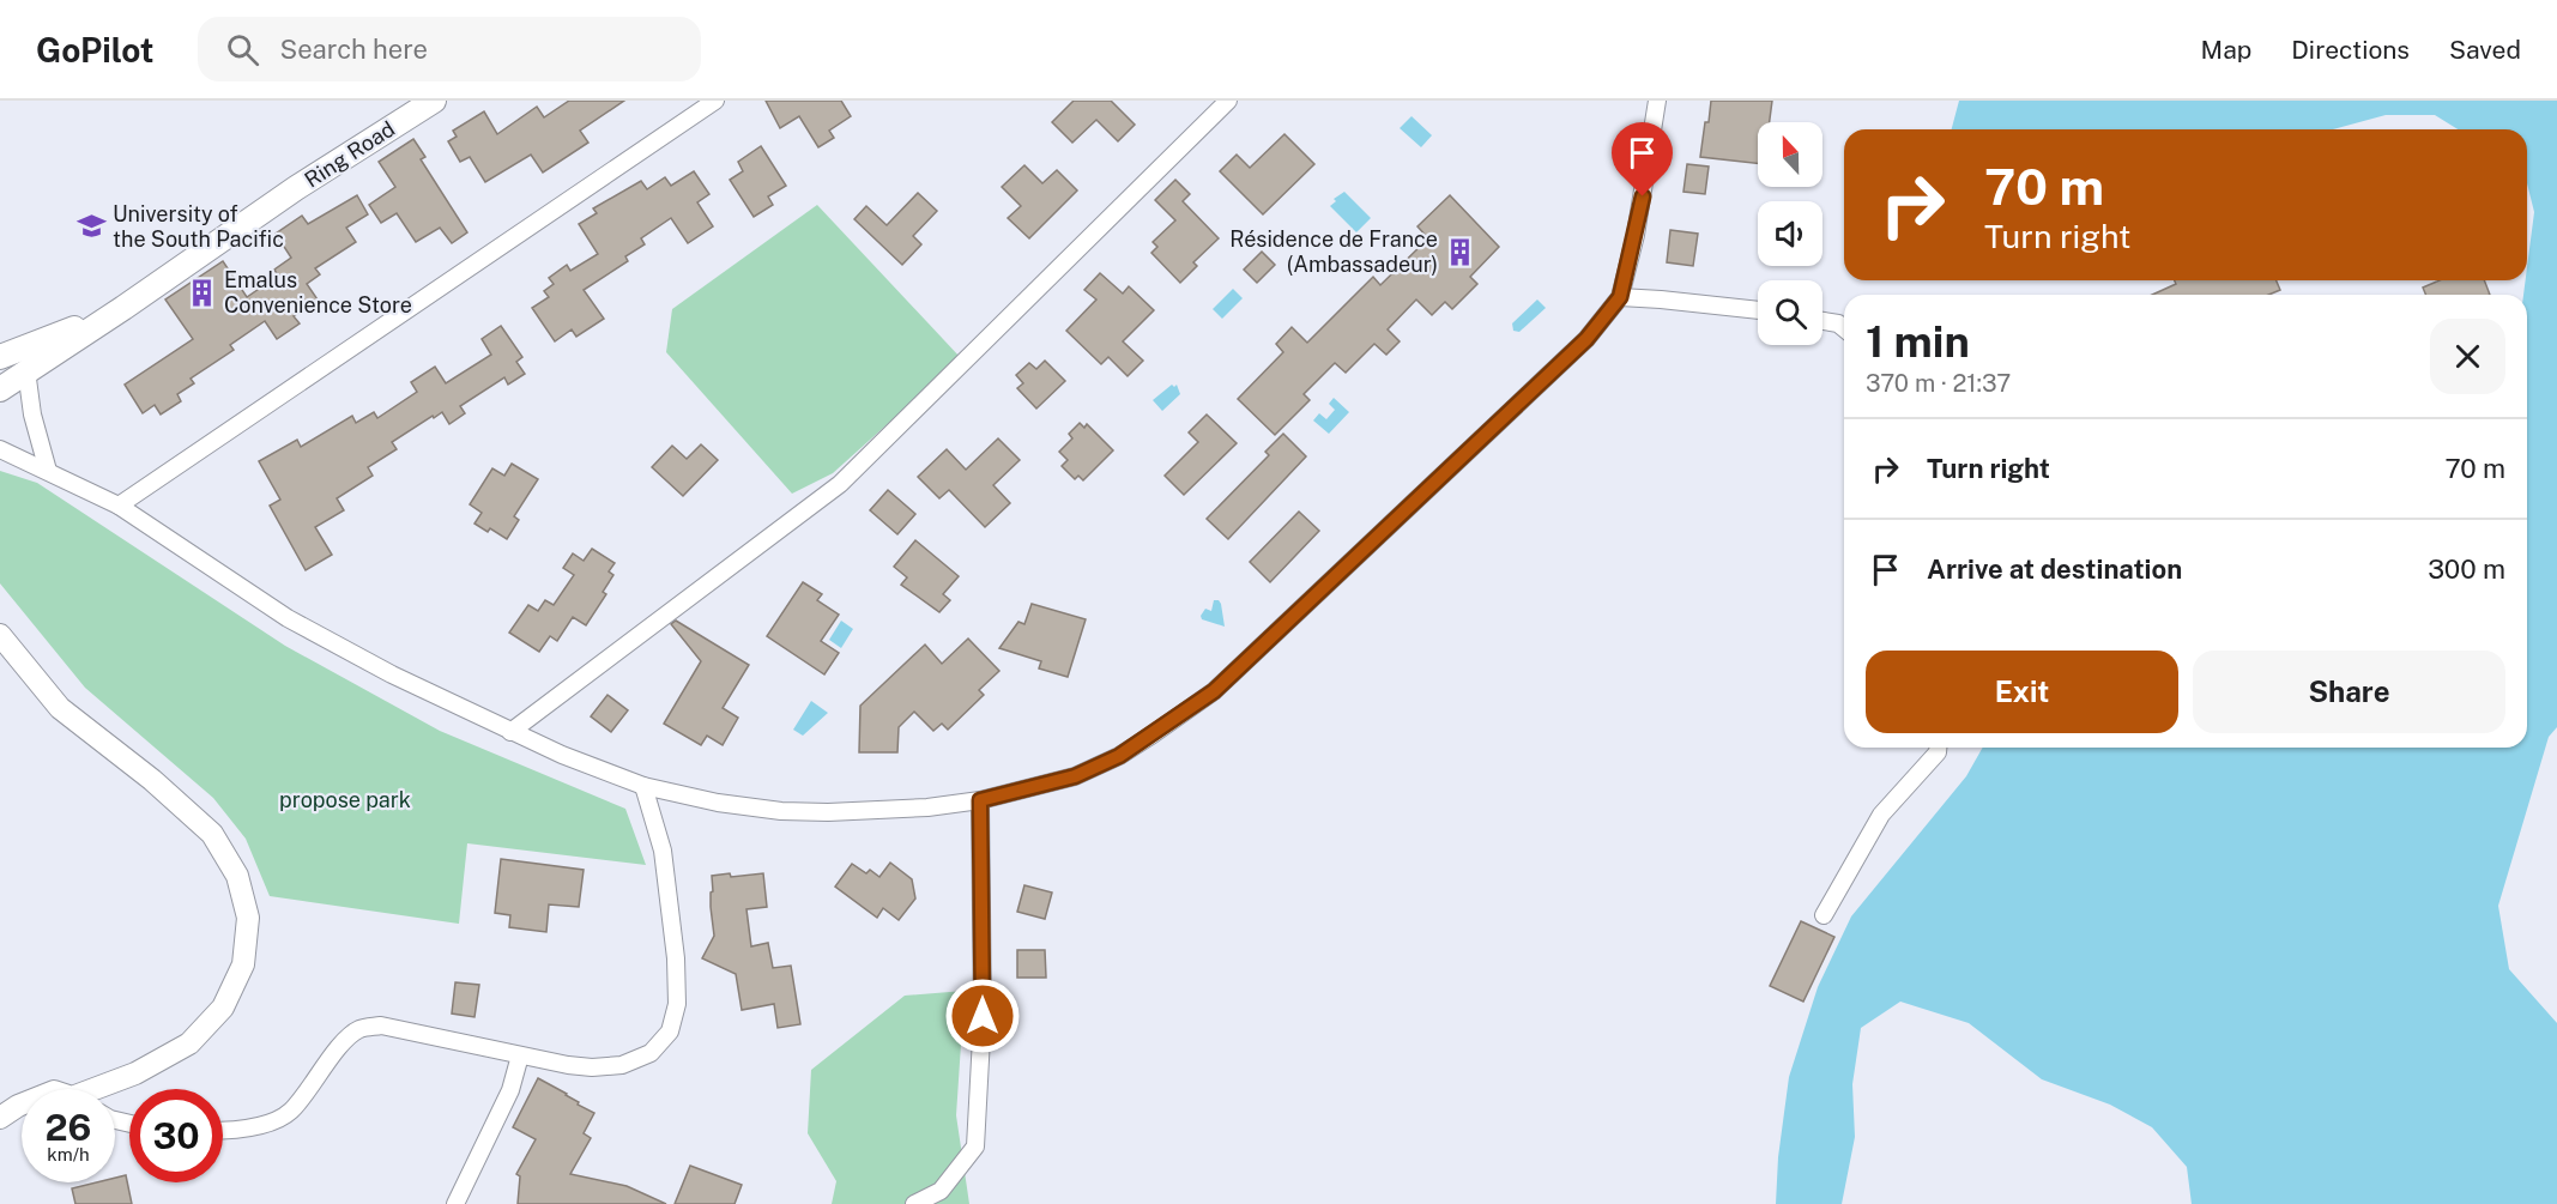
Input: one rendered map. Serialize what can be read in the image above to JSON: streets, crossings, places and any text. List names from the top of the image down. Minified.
{"streets":{"main road":["Ring Road"]},"parks":["propose park"],"places":{"school or university":["University of the South Pacific"],"building":["Résidence de France (Ambassadeur)","Emalus Convenience Store"]},"north":"top","page":{"header":"GoPilot","search":"Search here","nav":["Map","Directions","Saved"],"turn":["70 m","Turn right"],"heading":["1 min","370 m · 21:37"],"list":[{"name":"Turn right","value":"70 m"},{"name":"Arrive at destination","value":"300 m"}],"buttons":["Exit","Share"],"speed":"26 km/h","limit":"30"}}
